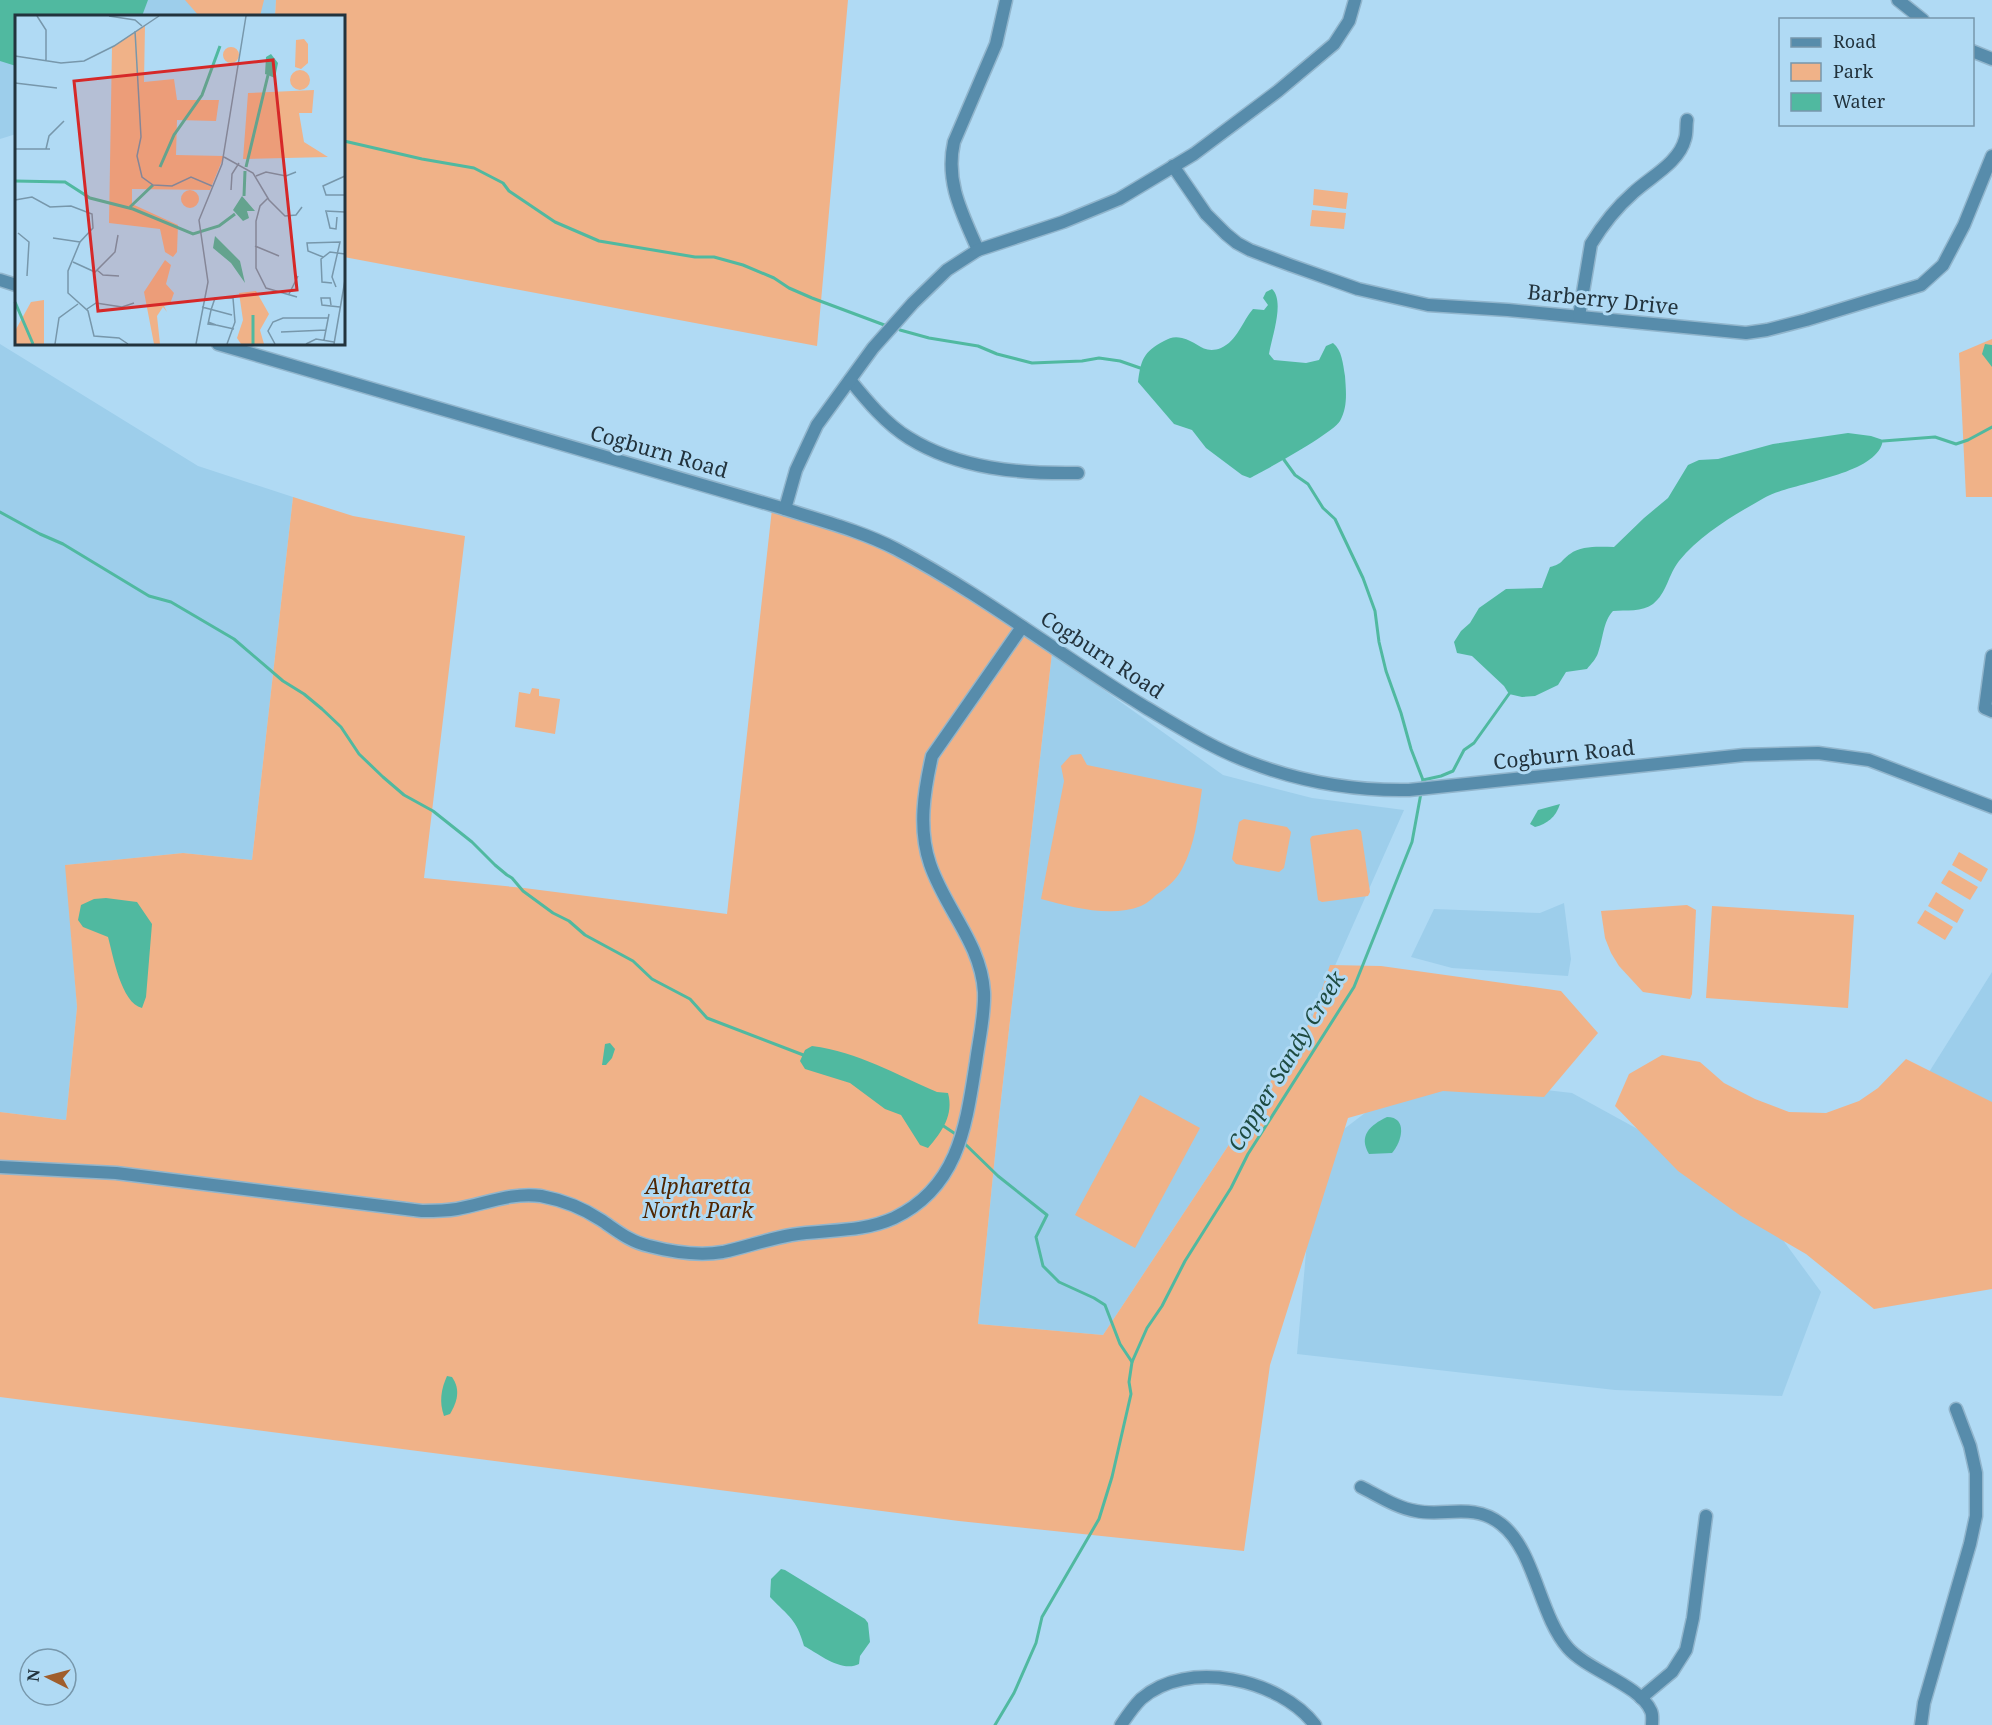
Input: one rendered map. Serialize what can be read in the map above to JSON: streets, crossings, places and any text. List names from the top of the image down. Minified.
{"streets":{"street":["Barberry Drive","Cogburn Road"]},"water":["Copper Sandy Creek"],"parks":["Alpharetta North Park"],"legend":["Road","Park","Water"],"north":"left"}
